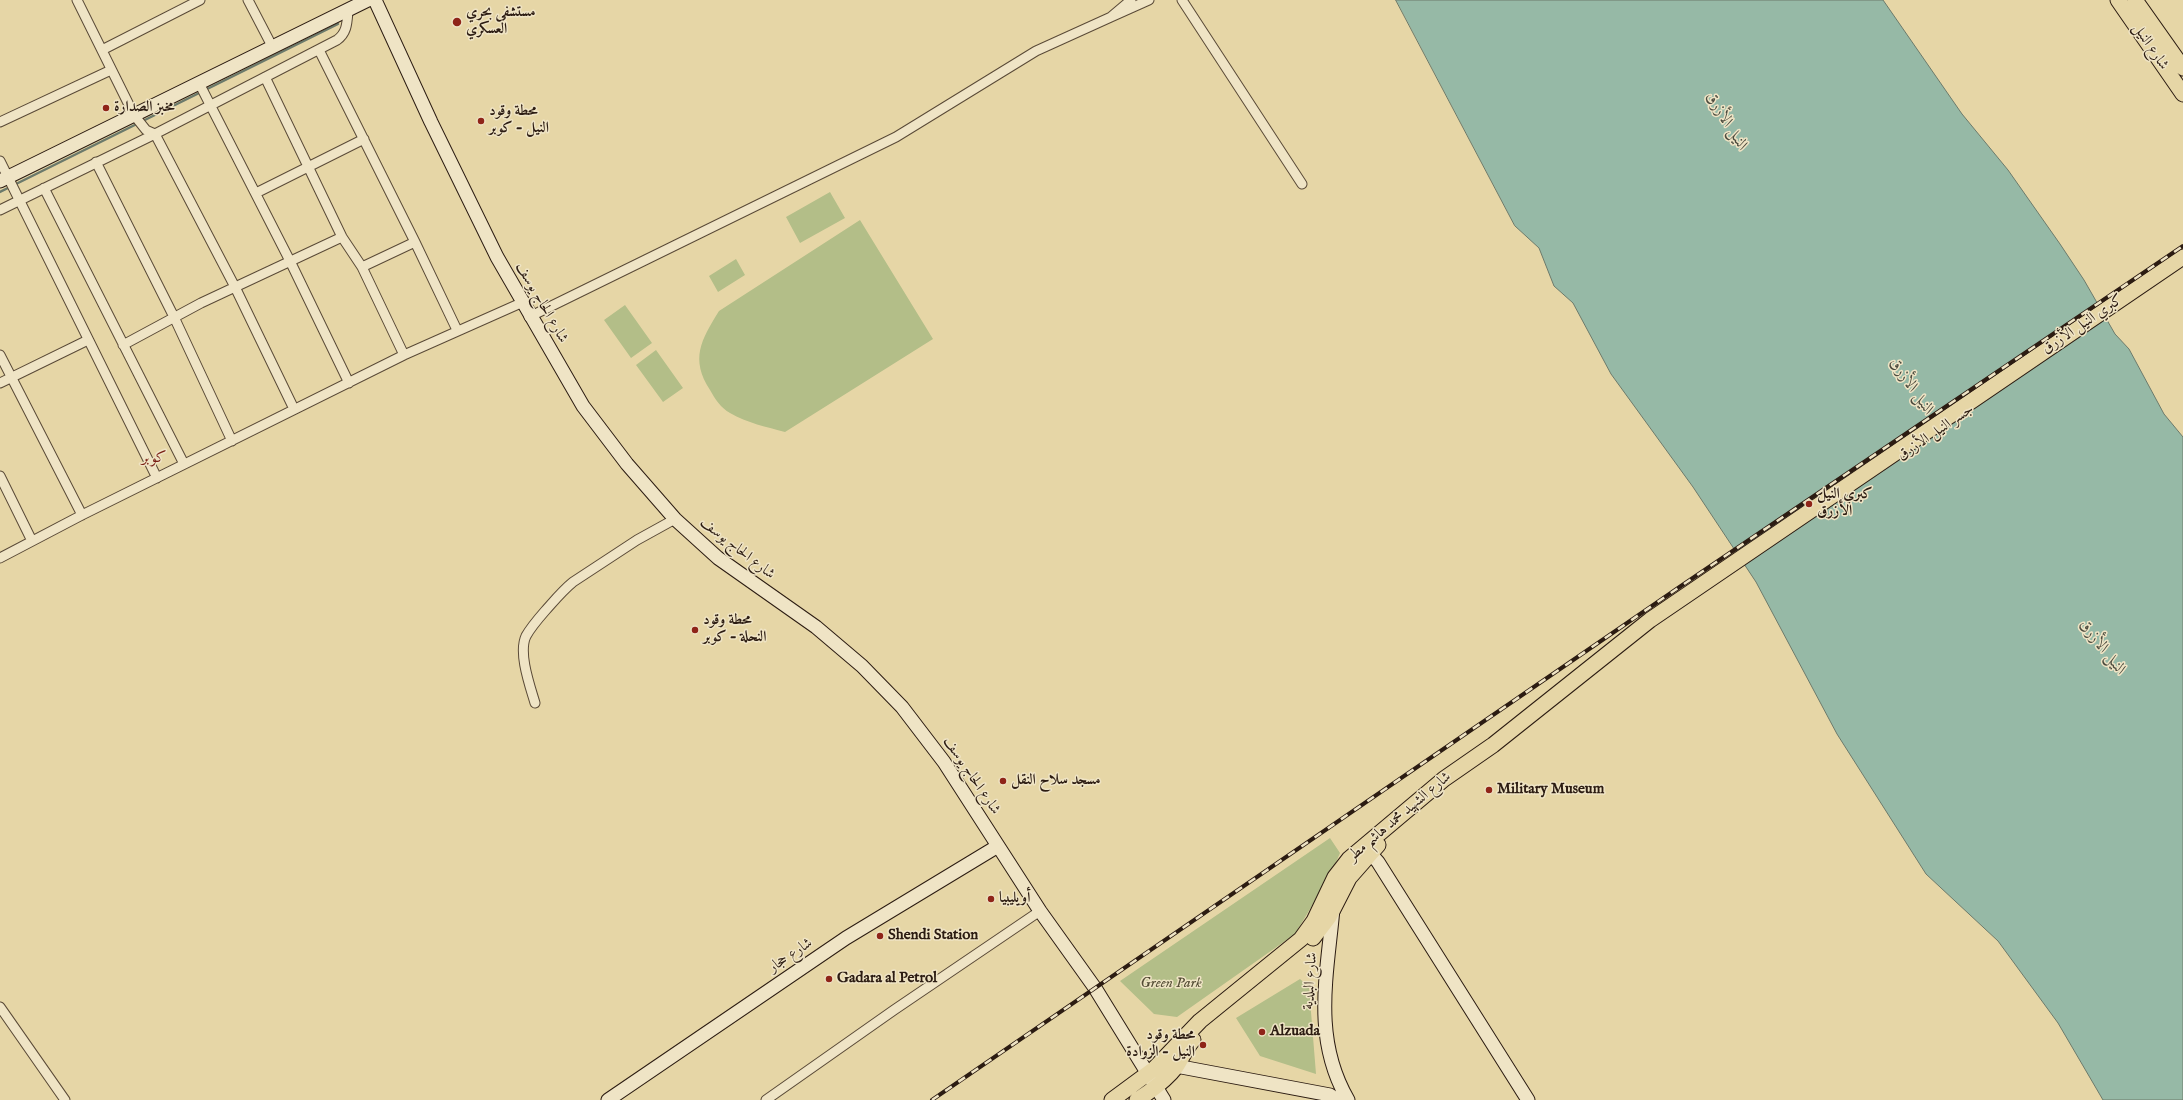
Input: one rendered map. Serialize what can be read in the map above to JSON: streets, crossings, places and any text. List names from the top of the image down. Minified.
{"streets":{"main road":["شارع النيل","شارع الحاج يوسف","كبري النيل الأزرق","جسر النيل الأزرق","شارع الشهيد محمد هاشم مطر","شارع حجار","شارع البلدية"]},"crossings":[["شارع الحاج يوسف","شارع الشهيد محمد هاشم مطر"],["شارع الحاج يوسف","شارع حجار"],["كبري النيل الأزرق","جسر النيل الأزرق"],["كبري النيل الأزرق","شارع الشهيد محمد هاشم مطر"],["جسر النيل الأزرق","شارع الشهيد محمد هاشم مطر"],["شارع الشهيد محمد هاشم مطر","شارع البلدية"]],"districts":["كوبر"],"water":["النيل الأزرق"],"parks":["Green Park"],"places":["مستشفى بحري العسكري","مخبز الصدارة","محطة وقود النيل - كوبر","كبري النيل الأزرق","محطة وقود النحلة - كوبر","مسجد سلاح النقل","Military Museum","أويليبيا","Shendi Station","Gadara al Petrol","Alzuada","محطة وقود النيل - الزوادة"]}
